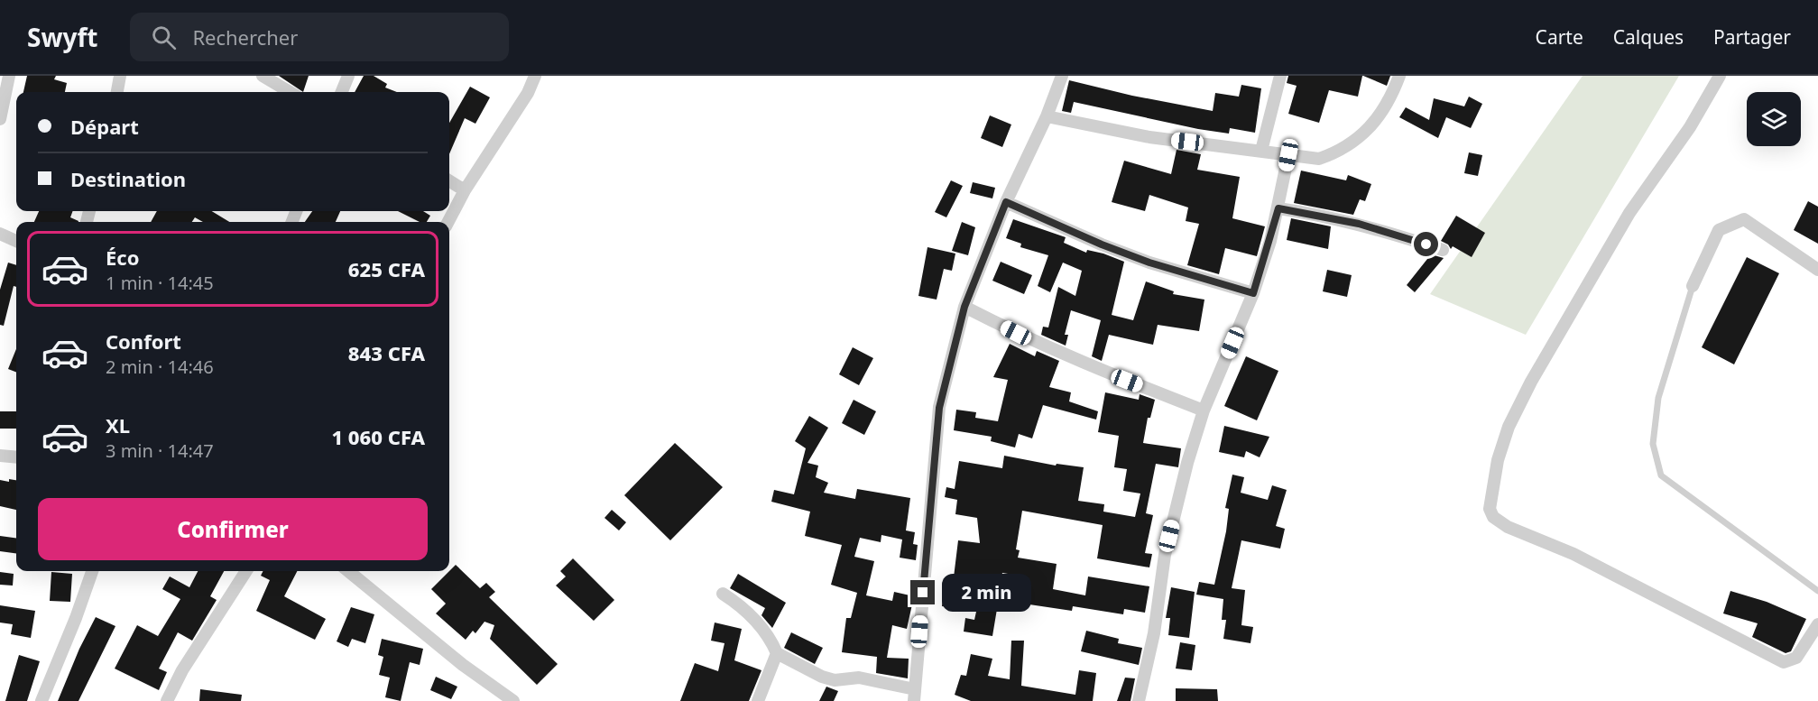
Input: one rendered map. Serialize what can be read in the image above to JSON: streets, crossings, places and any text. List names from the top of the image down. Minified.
{"page":{"header":"Swyft","search":"Rechercher","nav":["Carte","Calques","Partager"],"banner":["Départ","Destination"],"list":[{"name":"Éco","note":"1 min · 14:45","value":"625 CFA"},{"name":"Confort","note":"2 min · 14:46","value":"843 CFA"},{"name":"XL","note":"3 min · 14:47","value":"1 060 CFA"}],"buttons":"Confirmer","bubble":"2 min"}}
